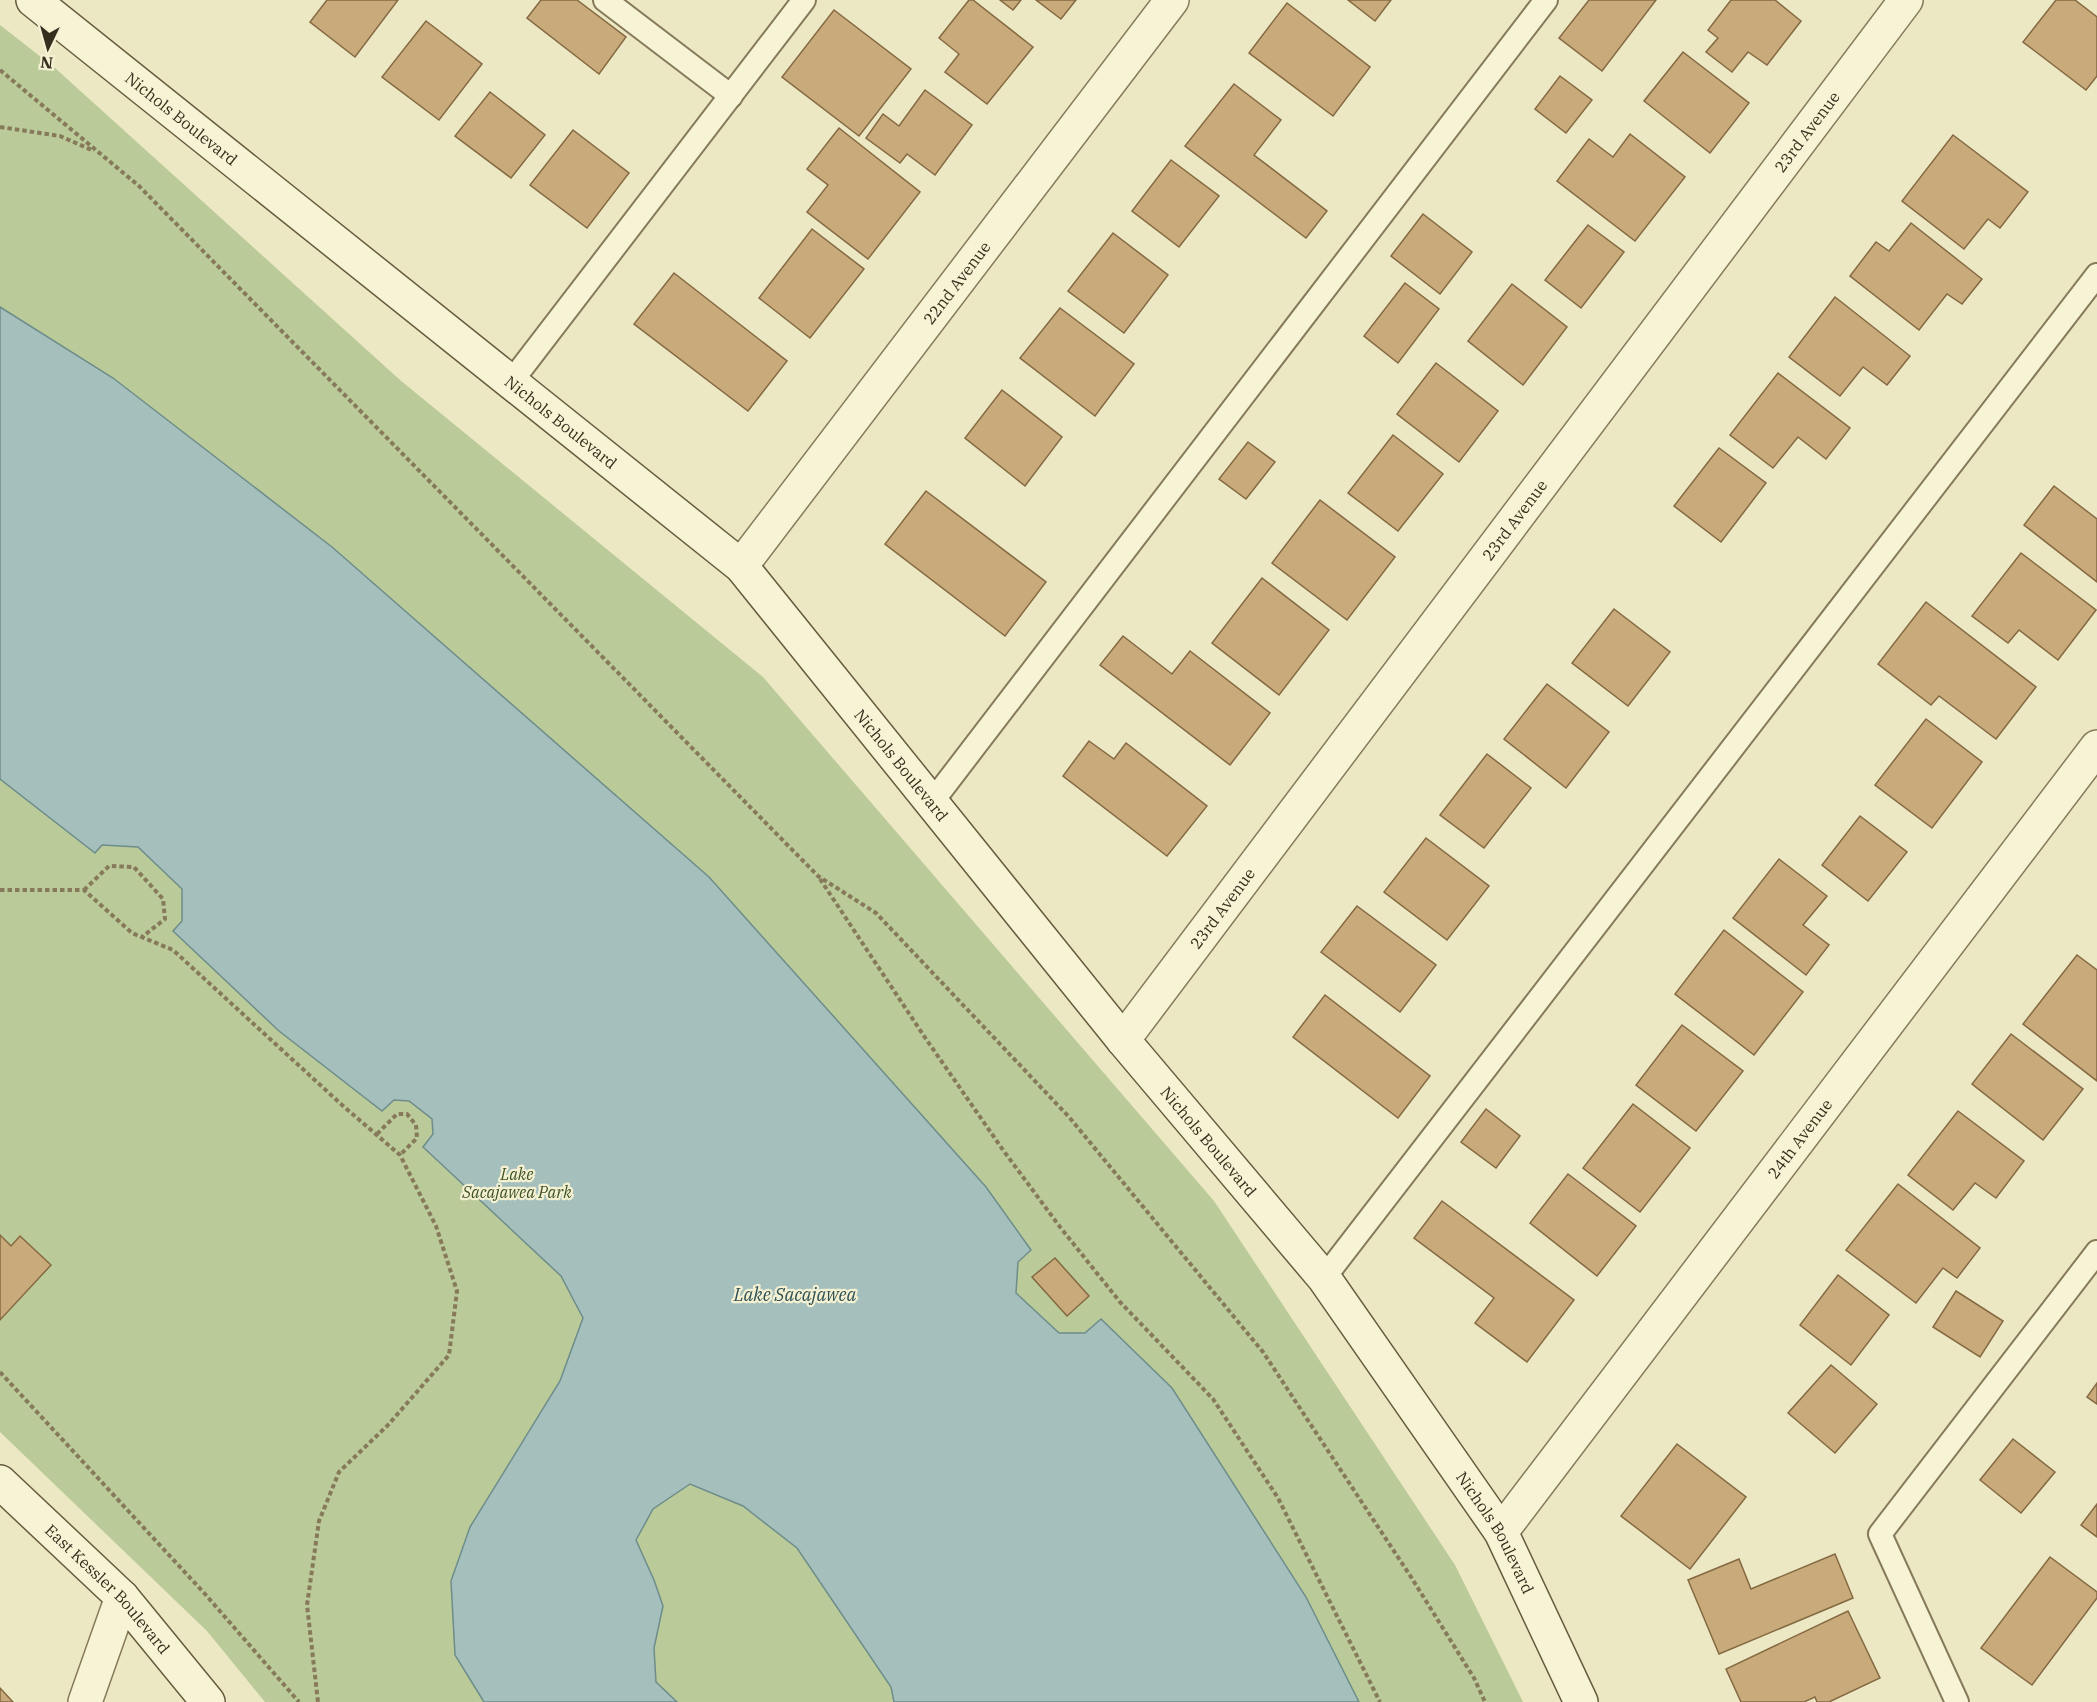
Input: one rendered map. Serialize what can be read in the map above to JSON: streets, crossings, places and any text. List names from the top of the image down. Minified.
{"streets":{"street":["Nichols Boulevard","23rd Avenue","22nd Avenue","24th Avenue","East Kessler Boulevard"]},"crossings":[["Nichols Boulevard","23rd Avenue"],["Nichols Boulevard","22nd Avenue"],["Nichols Boulevard","24th Avenue"]],"water":["Lake Sacajawea"],"parks":["Lake Sacajawea Park"],"north":"bottom"}
